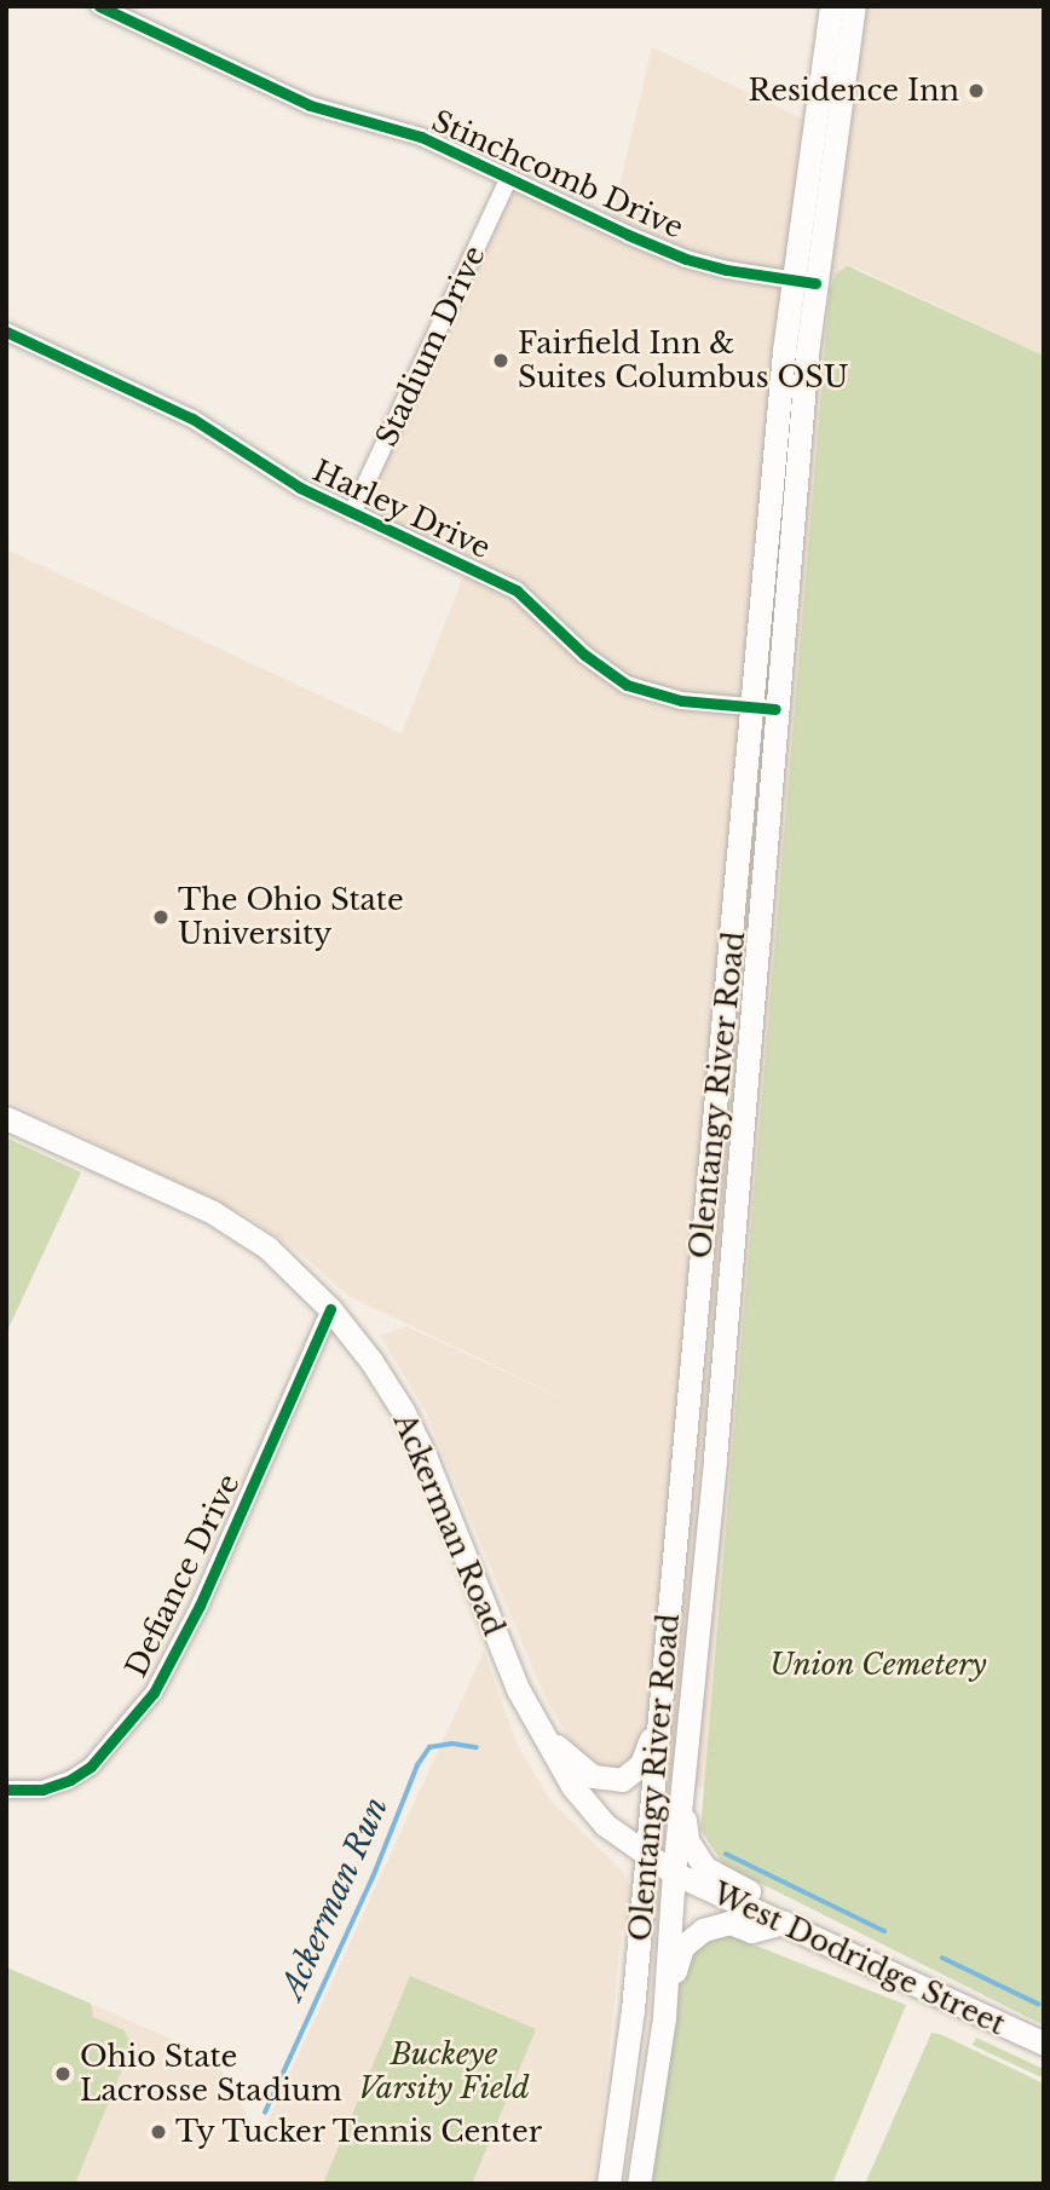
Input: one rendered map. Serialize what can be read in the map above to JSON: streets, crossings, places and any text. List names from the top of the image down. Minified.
{"streets":{"main road":["Olentangy River Road","Ackerman Road","West Dodridge Street"],"street":["Stinchcomb Drive","Stadium Drive","Harley Drive","Defiance Drive"]},"crossings":[["Stinchcomb Drive","Stadium Drive"],["Stinchcomb Drive","Olentangy River Road"],["Stadium Drive","Harley Drive"],["Harley Drive","Olentangy River Road"],["Olentangy River Road","Ackerman Road"],["Olentangy River Road","West Dodridge Street"],["Ackerman Road","Defiance Drive"],["Ackerman Road","West Dodridge Street"]],"water":["Ackerman Run"],"parks":["Union Cemetery","Buckeye Varsity Field"],"places":["Residence Inn","Fairfield Inn & Suites Columbus OSU","The Ohio State University","Ohio State Lacrosse Stadium","Ty Tucker Tennis Center"]}
